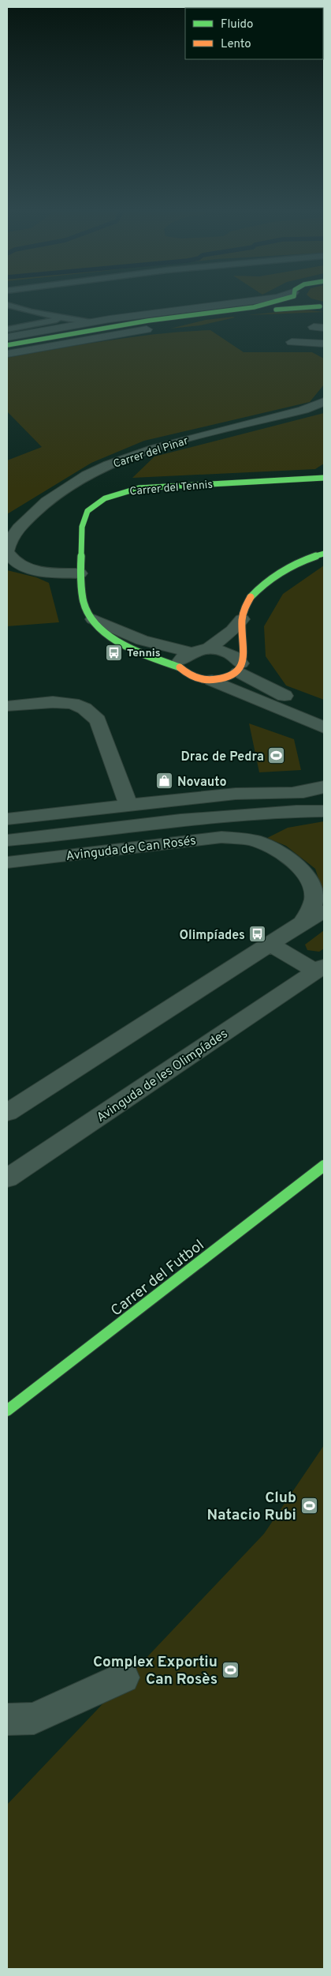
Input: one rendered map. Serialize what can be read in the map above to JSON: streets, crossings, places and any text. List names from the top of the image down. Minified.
{"streets":{"street":["Carrer del Pinar","Carrer del Tennis","Avinguda de Can Rosés","Avinguda de les Olimpíades","Carrer del Futbol"]},"crossings":[["Carrer del Pinar","Carrer del Tennis"]],"places":{"bus stop":["Tennis","Olimpíades"],"sports":["Drac de Pedra","Club Natacio Rubi","Complex Exportiu Can Rosès"],"shop":["Novauto"]},"legend":["Fluido","Lento"]}
